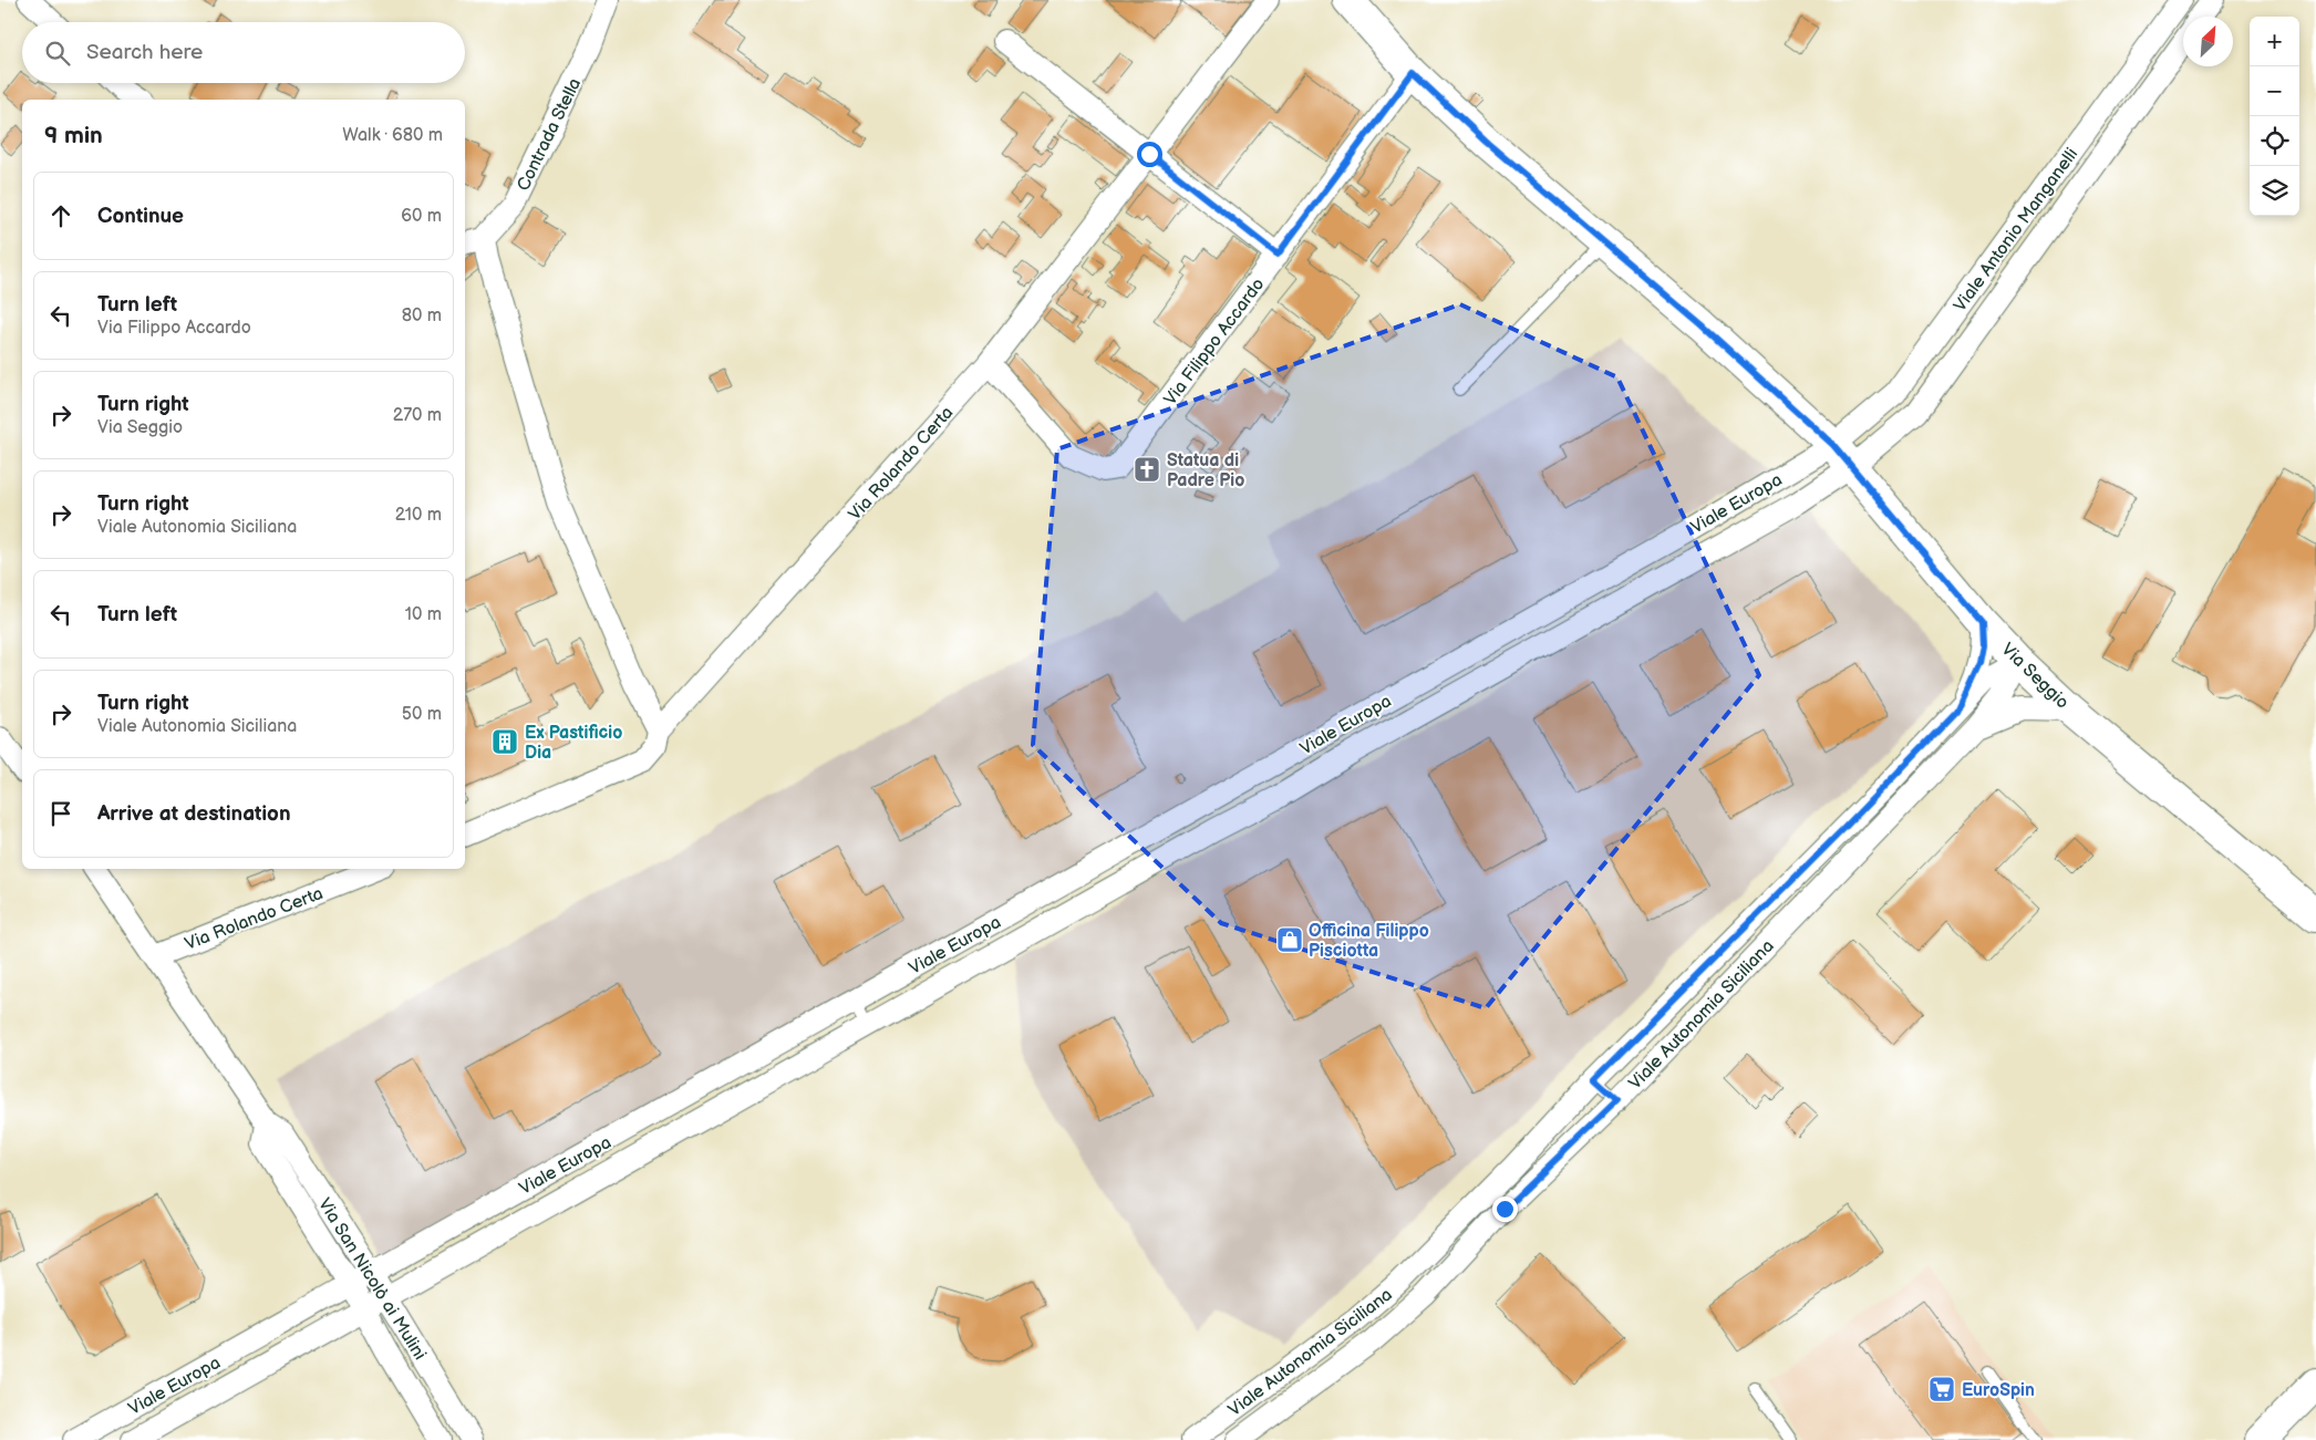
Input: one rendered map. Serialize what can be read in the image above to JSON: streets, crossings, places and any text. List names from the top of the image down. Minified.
{"streets":{"street":["Contrada Stella","Viale Antonio Manganelli","Via Filippo Accardo","Via Rolando Certa","Viale Europa","Via Seggio","Viale Autonomia Siciliana","Via San Nicolò ai Mulini"]},"crossings":[["Viale Antonio Manganelli","Viale Europa"],["Viale Antonio Manganelli","Via Seggio"],["Via Filippo Accardo","Via Rolando Certa"],["Via Filippo Accardo","Via Seggio"],["Via Rolando Certa","Via San Nicolò ai Mulini"],["Viale Europa","Via Seggio"],["Viale Europa","Via San Nicolò ai Mulini"],["Via Seggio","Viale Autonomia Siciliana"]],"places":{"church":["Statua di Padre Pio"],"building":["Ex Pastificio Dia"],"shop":["Officina Filippo Pisciotta"],"supermarket":["EuroSpin"]},"north":"top right","page":{"map_buttons":["+","−"],"search":"Search here","heading":["9 min","Walk · 680 m"],"list":[["Continue","60 m"],["Turn left","Via Filippo Accardo","80 m"],["Turn right","Via Seggio","270 m"],["Turn right","Viale Autonomia Siciliana","210 m"],["Turn left","10 m"],["Turn right","Viale Autonomia Siciliana","50 m"],"Arrive at destination"]}}
